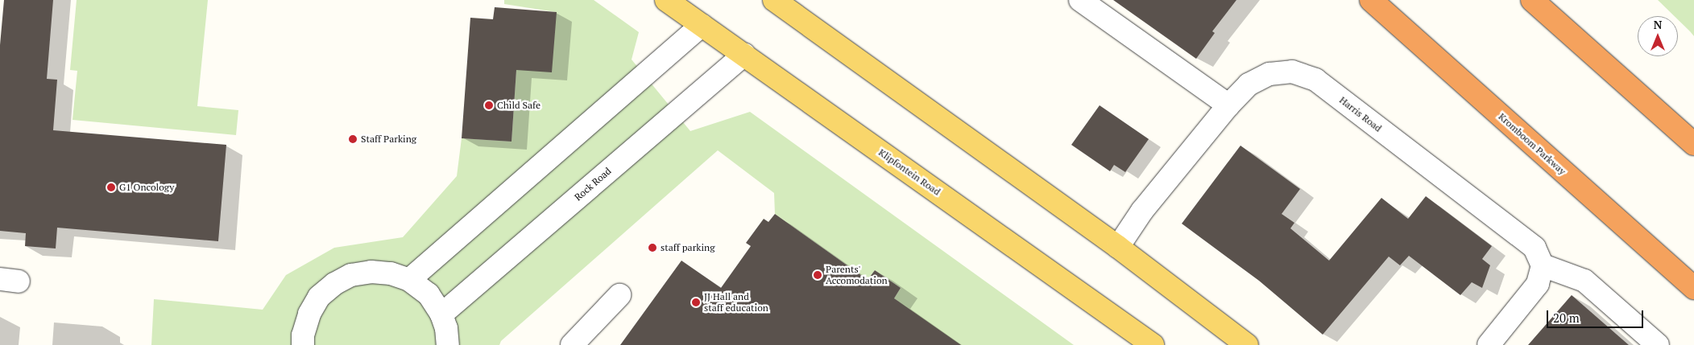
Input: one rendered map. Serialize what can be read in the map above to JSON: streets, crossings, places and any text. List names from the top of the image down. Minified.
{"streets":{"highway":["Kromboom Parkway"],"main road":["Klipfontein Road"],"lane":["Harris Road","Rock Road"]},"crossings":[["Klipfontein Road","Rock Road"]],"places":["Child Safe","Staff Parking","G1 Oncology","staff parking","Parents' Accomodation","JJ Hall and staff education"],"scale_bar":"20 m","north":"top"}
